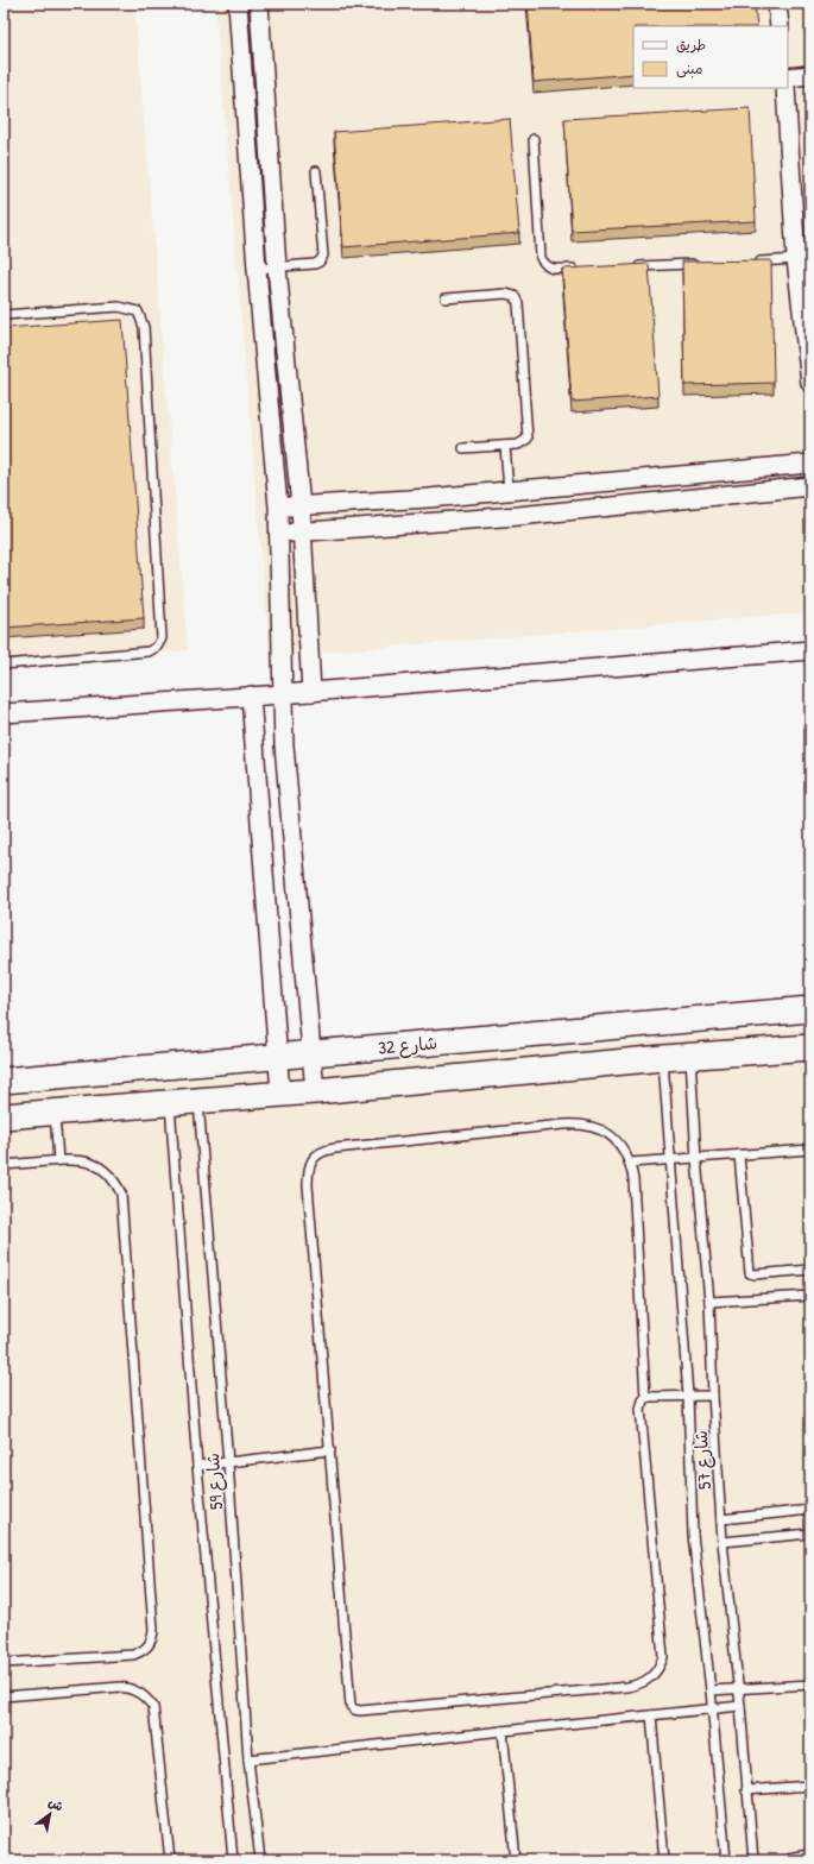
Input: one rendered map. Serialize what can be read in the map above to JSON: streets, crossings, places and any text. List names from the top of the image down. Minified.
{"streets":{"main road":["شارع 32"],"lane":["شارع 57","شارع 59"]},"crossings":[["شارع 32","شارع 57"],["شارع 32","شارع 59"]],"legend":["طريق","مبنى"],"north":"top right"}
